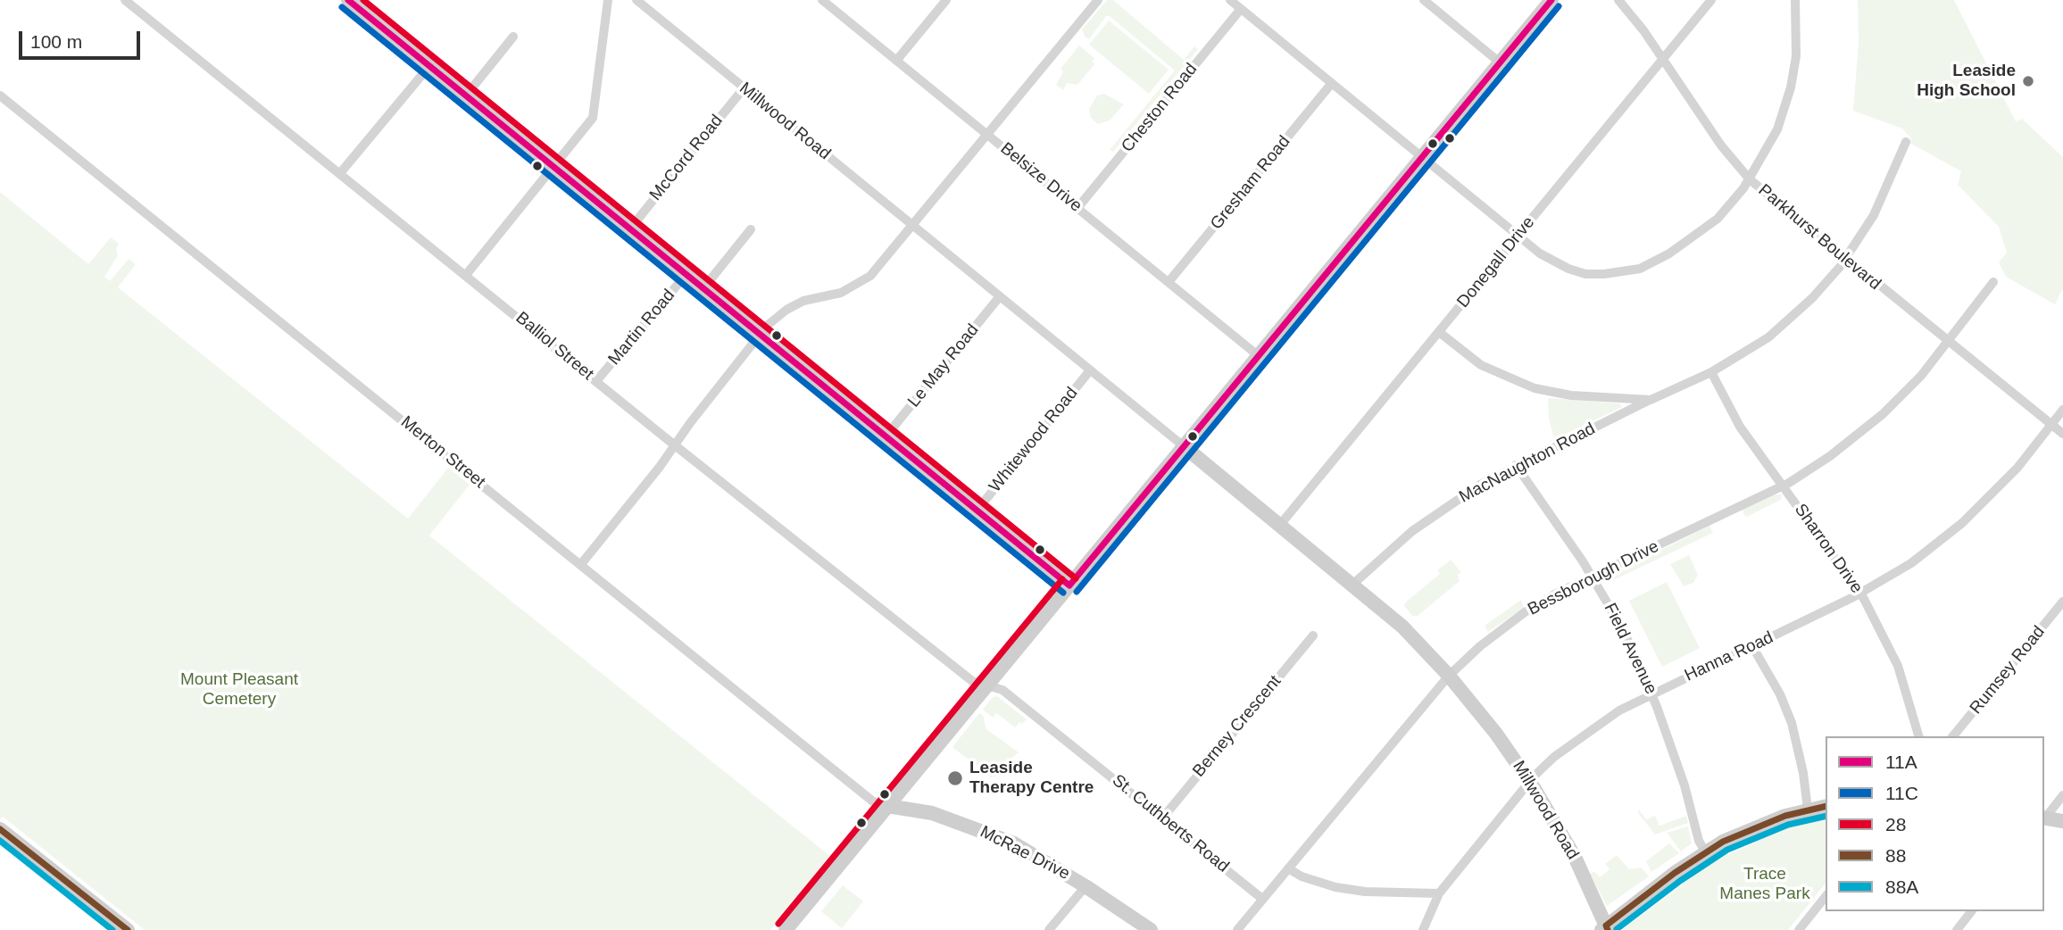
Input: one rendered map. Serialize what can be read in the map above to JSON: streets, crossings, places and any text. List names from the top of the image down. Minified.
{"streets":{"street":["Cheston Road","Millwood Road","McCord Road","Belsize Drive","Gresham Road","Parkhurst Boulevard","Donegall Drive","Martin Road","Balliol Street","Le May Road","Whitewood Road","Merton Street","MacNaughton Road","Sharron Drive","Bessborough Drive","Field Avenue","Hanna Road","Rumsey Road","Berney Crescent","St. Cuthberts Road","McRae Drive"]},"crossings":[["Cheston Road","Belsize Drive"],["Millwood Road","McCord Road"],["Millwood Road","Donegall Drive"],["Millwood Road","Le May Road"],["Millwood Road","Whitewood Road"],["Millwood Road","MacNaughton Road"],["Millwood Road","Bessborough Drive"],["Millwood Road","Hanna Road"],["Belsize Drive","Gresham Road"],["Parkhurst Boulevard","Donegall Drive"],["Parkhurst Boulevard","MacNaughton Road"],["Parkhurst Boulevard","Bessborough Drive"],["Parkhurst Boulevard","Hanna Road"],["Martin Road","Balliol Street"],["Balliol Street","St. Cuthberts Road"],["Merton Street","McRae Drive"],["MacNaughton Road","Sharron Drive"],["MacNaughton Road","Field Avenue"],["Sharron Drive","Bessborough Drive"],["Sharron Drive","Hanna Road"],["Bessborough Drive","Field Avenue"],["Bessborough Drive","St. Cuthberts Road"],["Field Avenue","Hanna Road"],["Berney Crescent","St. Cuthberts Road"]],"parks":["Mount Pleasant Cemetery","Trace Manes Park"],"places":["Leaside High School","Leaside Therapy Centre"],"lines":["transit line 11A","transit line 28","transit line 11C","transit line 88","transit line 88A"],"legend":["11A","11C","28","88","88A"],"scale_bar":"100 m"}
